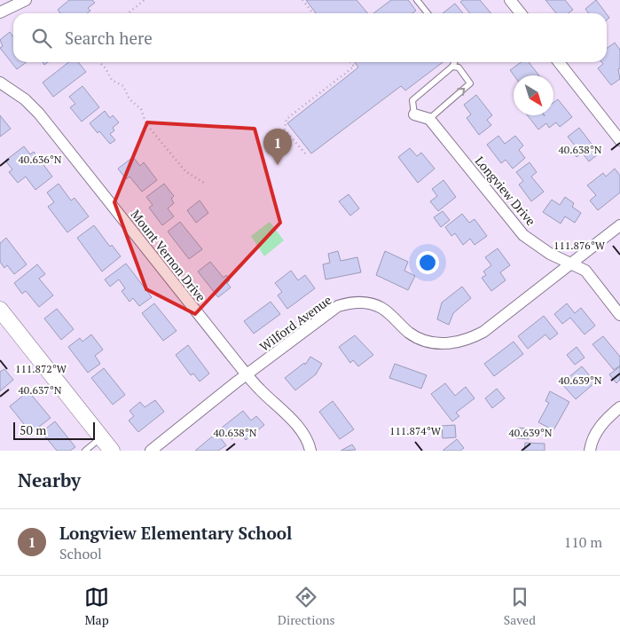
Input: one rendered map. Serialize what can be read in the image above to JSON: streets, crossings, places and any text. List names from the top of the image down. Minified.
{"streets":{"street":["Longview Drive","Mount Vernon Drive","Wilford Avenue"]},"crossings":[["Longview Drive","Wilford Avenue"],["Mount Vernon Drive","Wilford Avenue"]],"scale_bar":"50 m","north":"bottom right","page":{"search":"Search here","pins":"1","scale":"50 m","heading":"Nearby","list":[{"mark":"1","name":"Longview Elementary School","note":"School","value":"110 m"}],"nav":["Map","Directions","Saved"]},"coordinates":["40.638°N","40.636°N","111.876°W","111.872°W","40.639°N","40.637°N","111.874°W"]}
